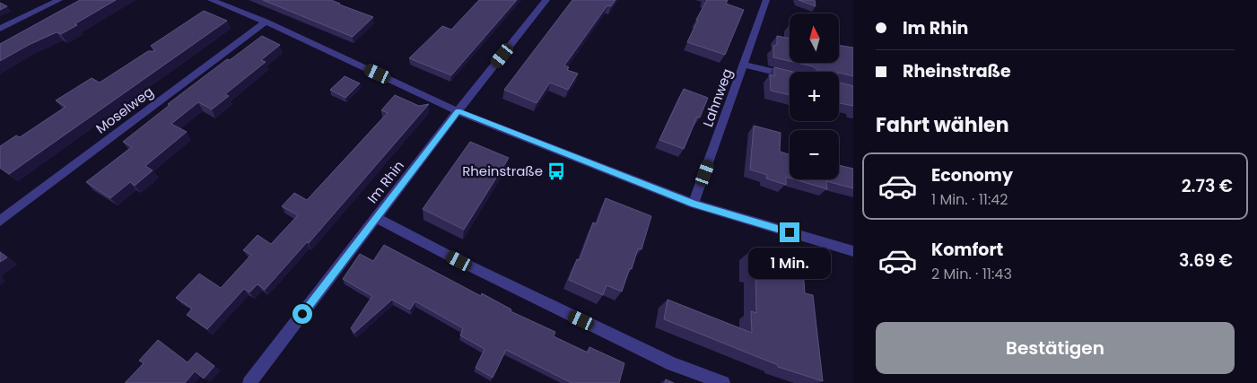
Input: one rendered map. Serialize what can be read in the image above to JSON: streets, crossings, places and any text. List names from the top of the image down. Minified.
{"streets":{"street":["Lahnweg","Moselweg","Im Rhin"]},"places":{"bus stop":["Rheinstraße"]},"north":"top","page":{"banner":["Im Rhin","Rheinstraße"],"map_buttons":["+","−"],"heading":"Fahrt wählen","list":[{"name":"Economy","note":"1 Min. · 11:42","value":"2.73 €"},{"name":"Komfort","note":"2 Min. · 11:43","value":"3.69 €"}],"bubble":"1 Min.","buttons":"Bestätigen"}}
